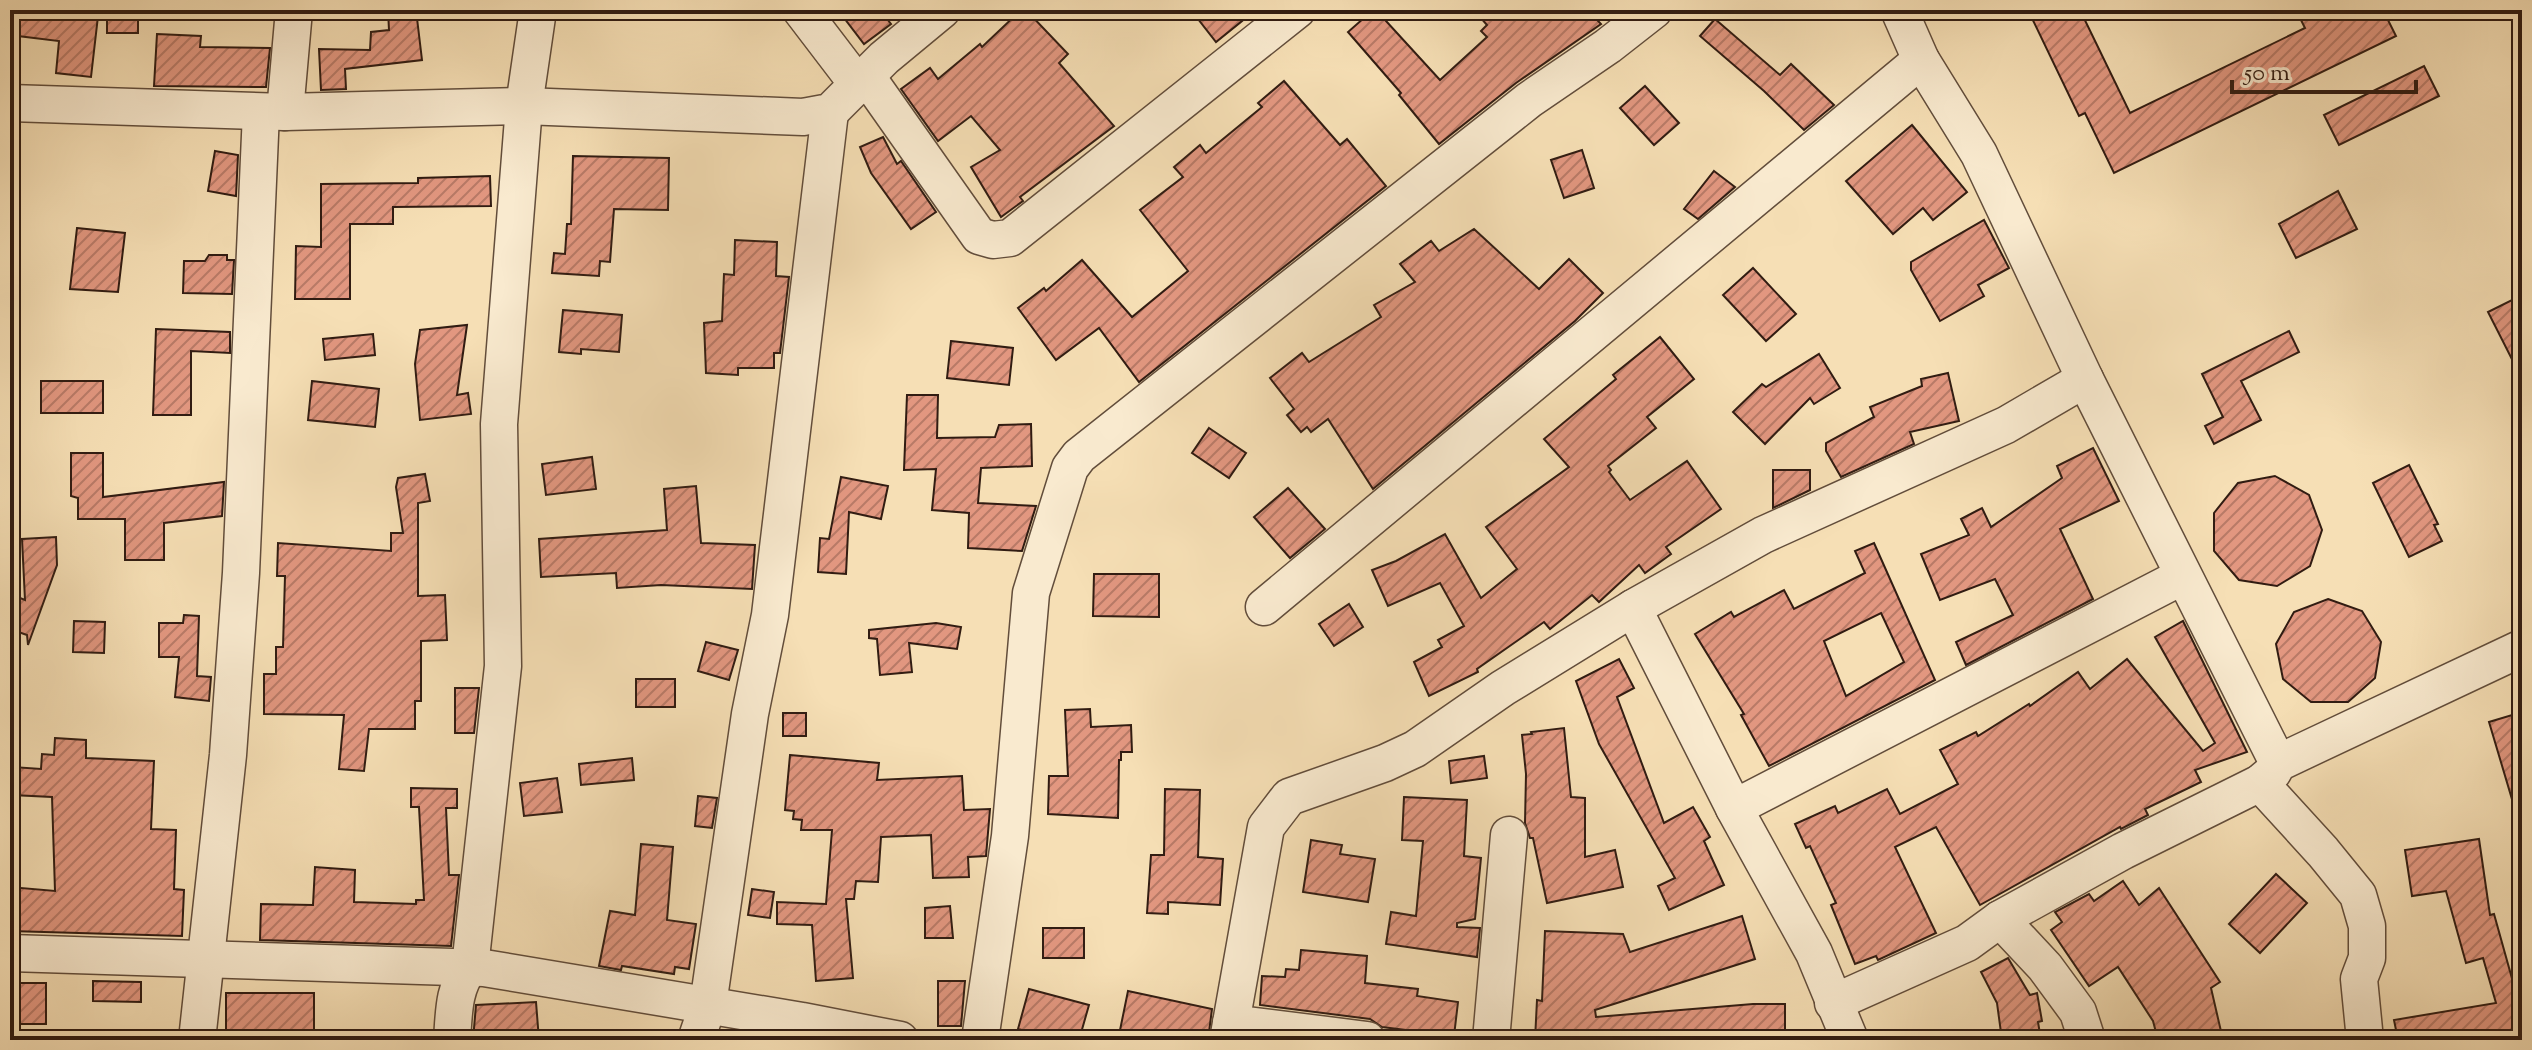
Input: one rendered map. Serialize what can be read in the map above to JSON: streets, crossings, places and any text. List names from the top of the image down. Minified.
{"scale_bar":"50 m"}
